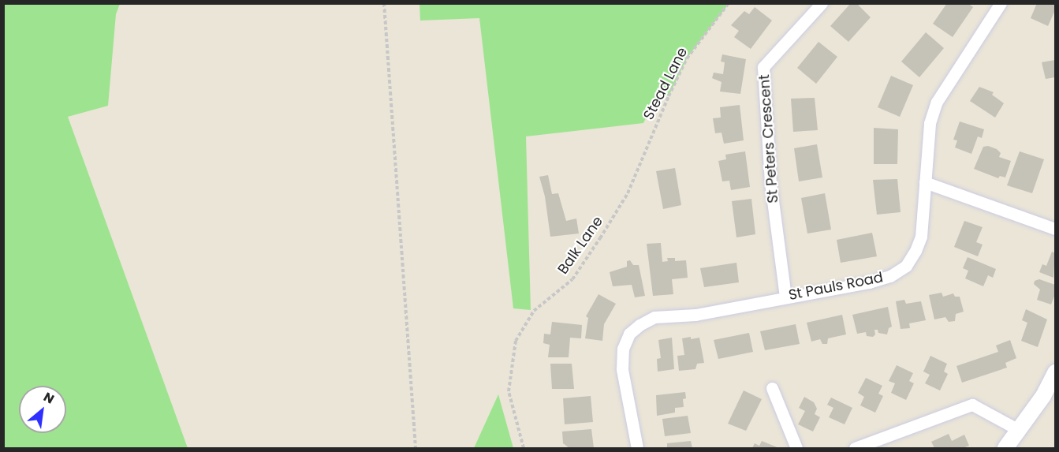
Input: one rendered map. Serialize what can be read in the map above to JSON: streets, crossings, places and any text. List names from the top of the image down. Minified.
{"streets":{"street":["St Peters Crescent","St Pauls Road"],"path":["Stead Lane","Balk Lane"]},"crossings":[["Stead Lane","Balk Lane"],["St Peters Crescent","St Pauls Road"]],"north":"top right"}
